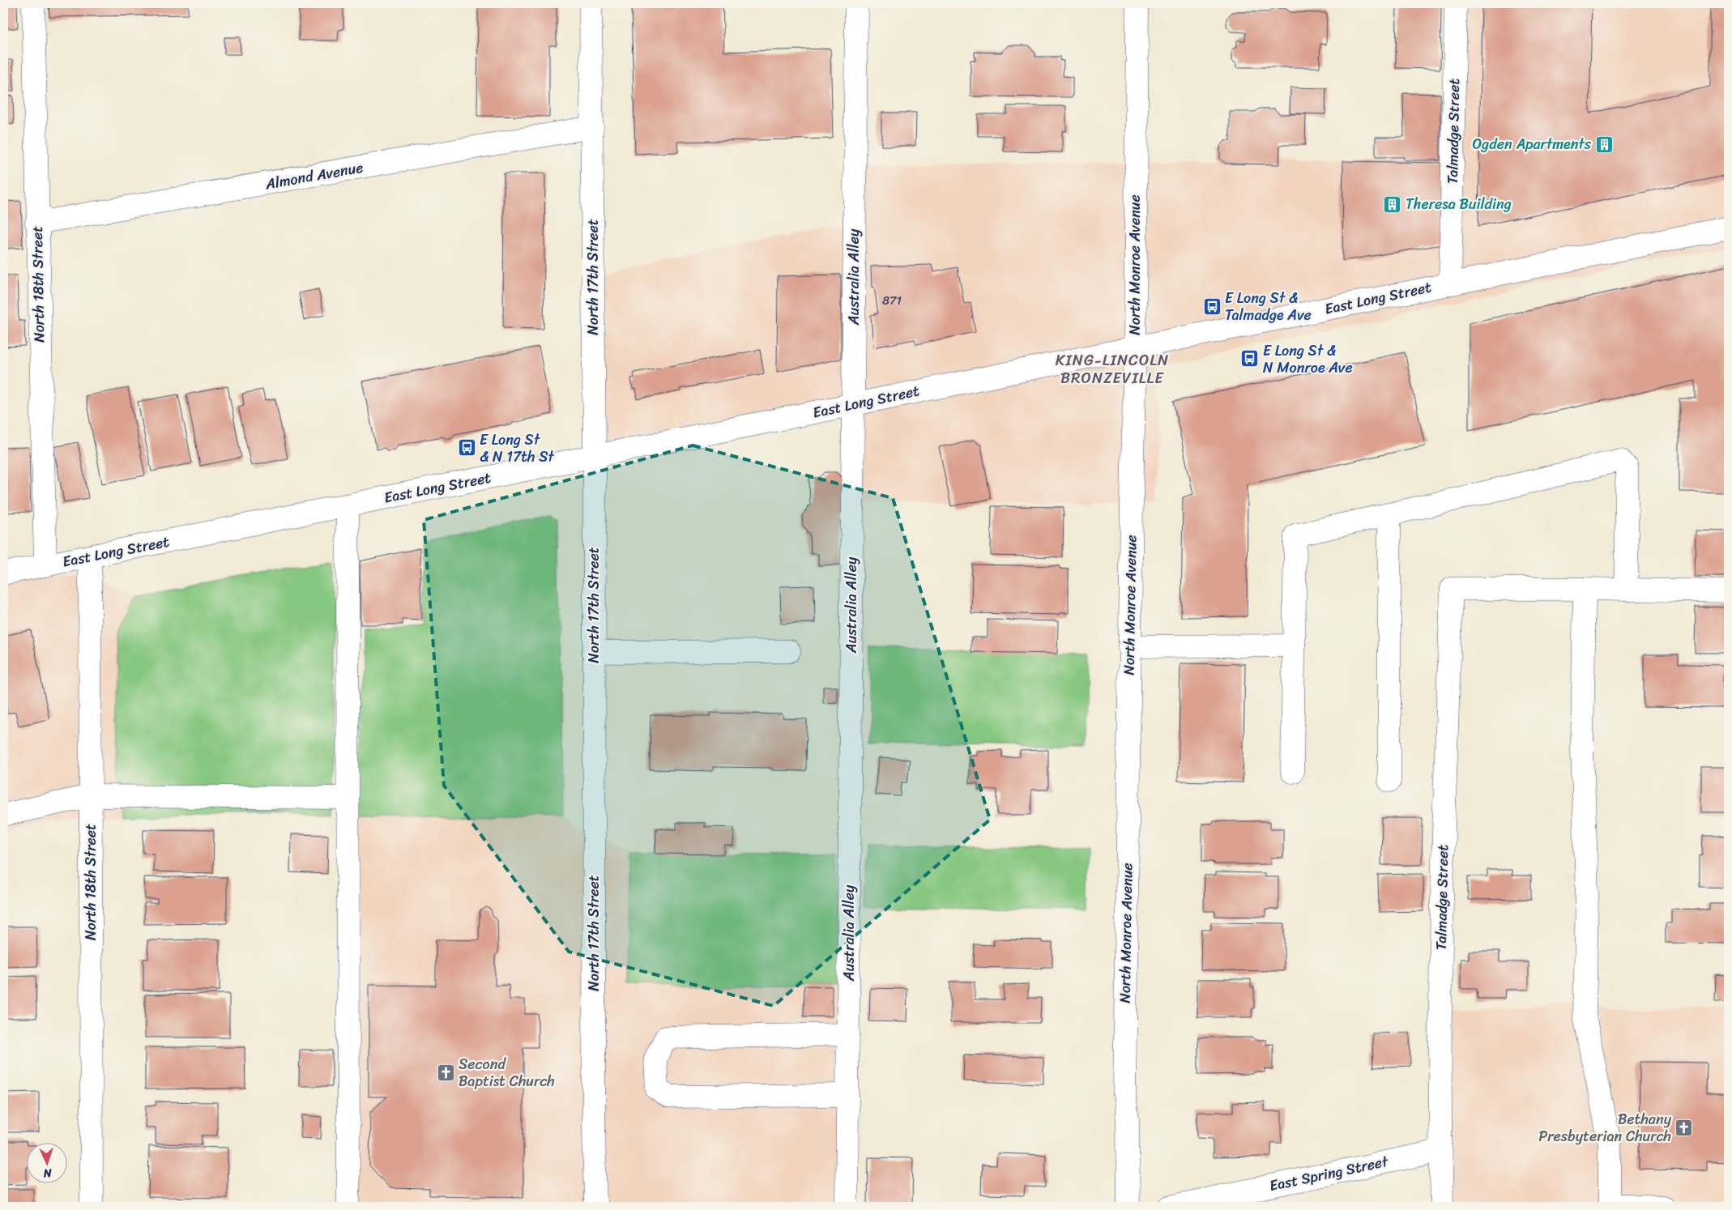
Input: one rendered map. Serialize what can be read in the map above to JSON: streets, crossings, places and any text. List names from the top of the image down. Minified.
{"streets":{"street":["Talmadge Street","Almond Avenue","North Monroe Avenue","North 17th Street","Australia Alley","North 18th Street","East Long Street","East Spring Street"]},"crossings":[["Talmadge Street","East Long Street"],["Talmadge Street","East Spring Street"],["Almond Avenue","North 17th Street"],["Almond Avenue","North 18th Street"],["North Monroe Avenue","East Long Street"],["North 17th Street","East Long Street"],["Australia Alley","East Long Street"],["North 18th Street","East Long Street"]],"districts":["KING-LINCOLN BRONZEVILLE"],"places":{"building":["Ogden Apartments","Theresa Building"],"bus stop":["E Long St & Talmadge Ave","E Long St & N Monroe Ave","E Long St & N 17th St"],"church":["Second Baptist Church","Bethany Presbyterian Church"]},"house_numbers":["871"],"north":"bottom"}
